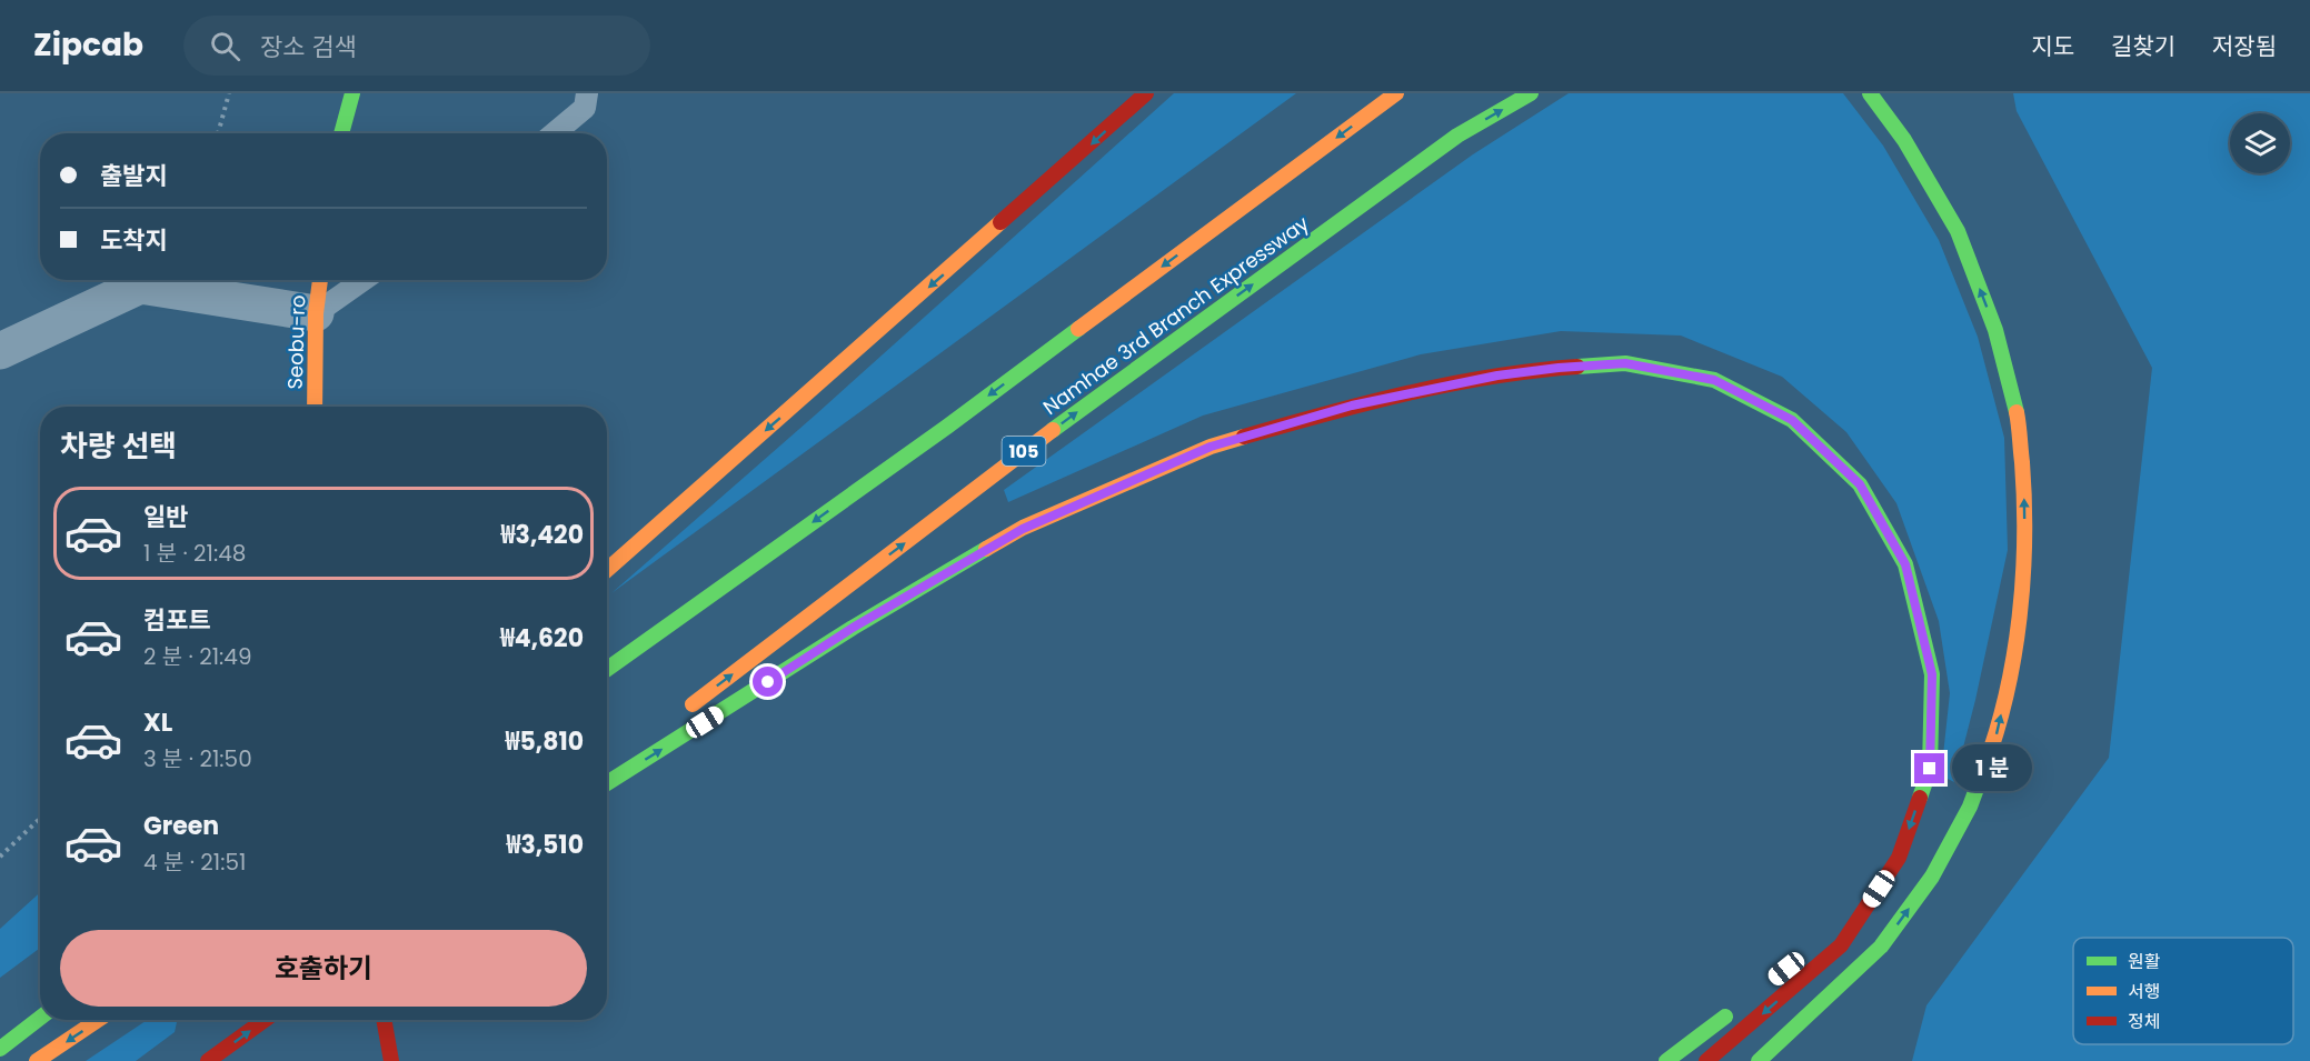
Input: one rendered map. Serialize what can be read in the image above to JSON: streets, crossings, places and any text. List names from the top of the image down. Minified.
{"streets":{"main road":["Namhae 3rd Branch Expressway","Seobu-ro","105"]},"legend":["원활","서행","정체"],"page":{"header":"Zipcab","search":"장소 검색","nav":["지도","길찾기","저장됨"],"banner":["출발지","도착지"],"heading":"차량 선택","list":[{"name":"일반","note":"1 분 · 21:48","value":"₩3,420"},{"name":"컴포트","note":"2 분 · 21:49","value":"₩4,620"},{"name":"XL","note":"3 분 · 21:50","value":"₩5,810"},{"name":"Green","note":"4 분 · 21:51","value":"₩3,510"}],"bubble":"1 분","buttons":"호출하기"}}
